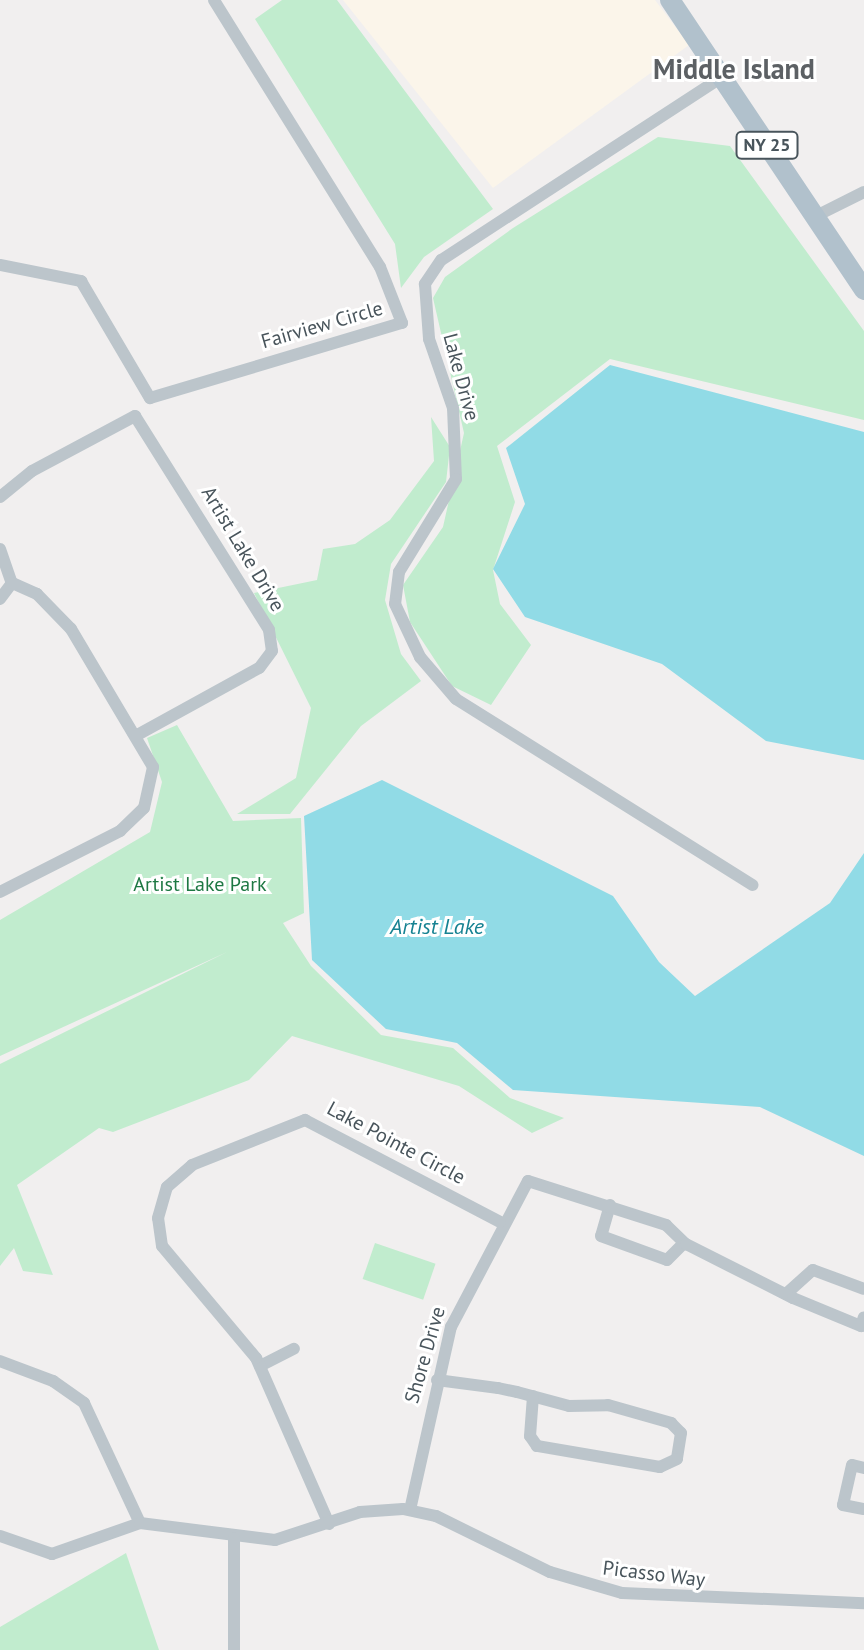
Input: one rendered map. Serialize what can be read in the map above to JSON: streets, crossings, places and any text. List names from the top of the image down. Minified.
{"streets":{"main road":["NY 25"],"street":["Fairview Circle","Lake Drive","Artist Lake Drive","Lake Pointe Circle","Shore Drive","Picasso Way"]},"crossings":[["NY 25","Lake Drive"],["Lake Pointe Circle","Shore Drive"],["Lake Pointe Circle","Picasso Way"],["Shore Drive","Picasso Way"]],"districts":["Middle Island"],"water":["Artist Lake"],"parks":["Artist Lake Park"]}
